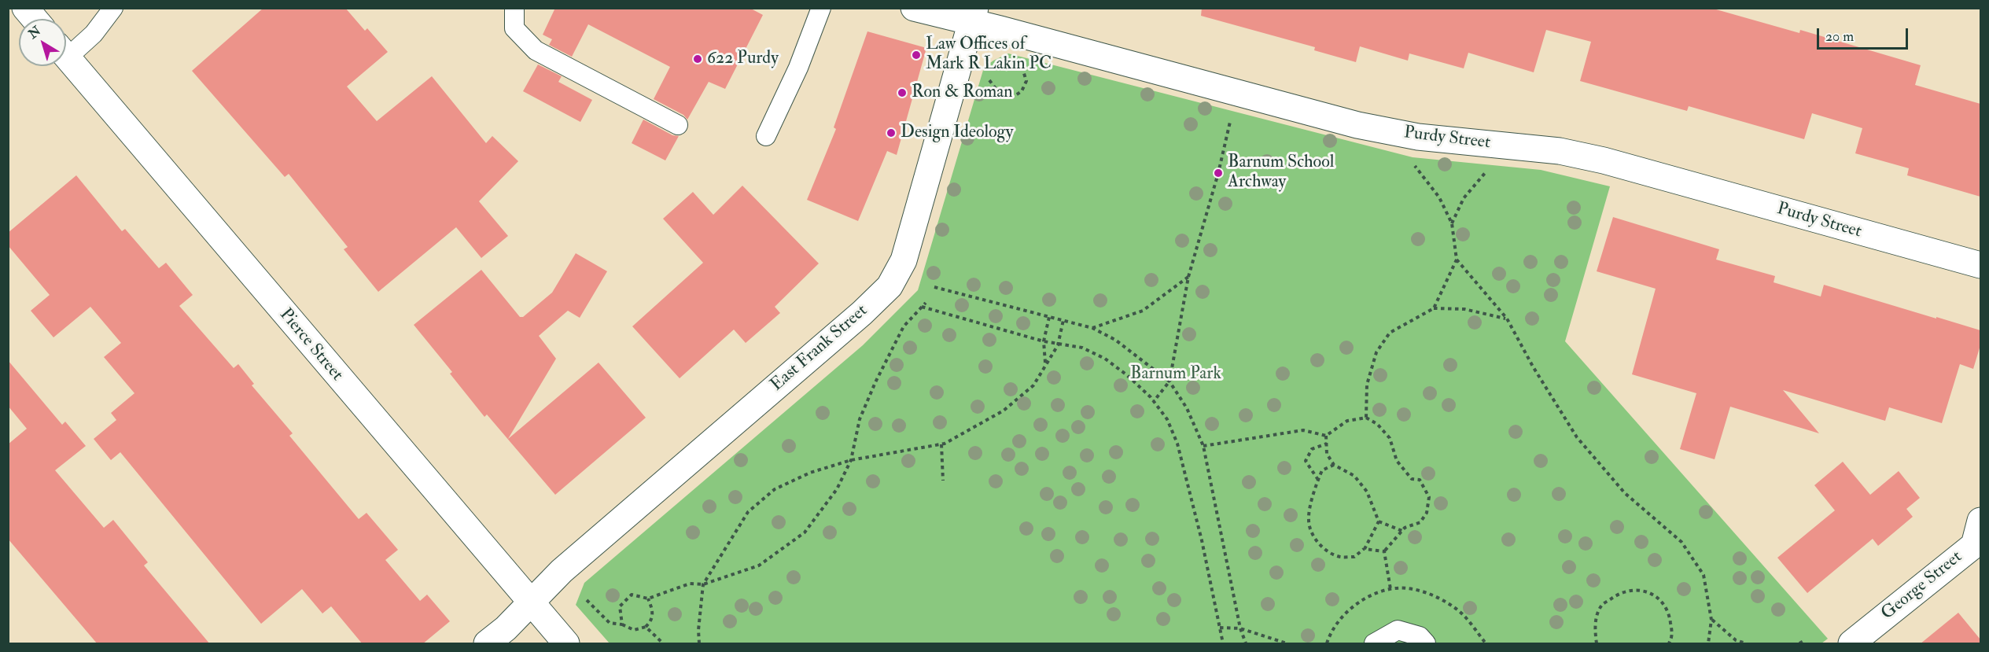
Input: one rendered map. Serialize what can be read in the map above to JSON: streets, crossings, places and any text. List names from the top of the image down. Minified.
{"streets":{"street":["Purdy Street","Pierce Street","East Frank Street","George Street"]},"crossings":[["Purdy Street","East Frank Street"],["Pierce Street","East Frank Street"]],"parks":["Barnum Park"],"places":["Law Offices of Mark R Lakin PC","622 Purdy","Ron & Roman","Design Ideology","Barnum School Archway"],"scale_bar":"20 m","north":"top left"}
